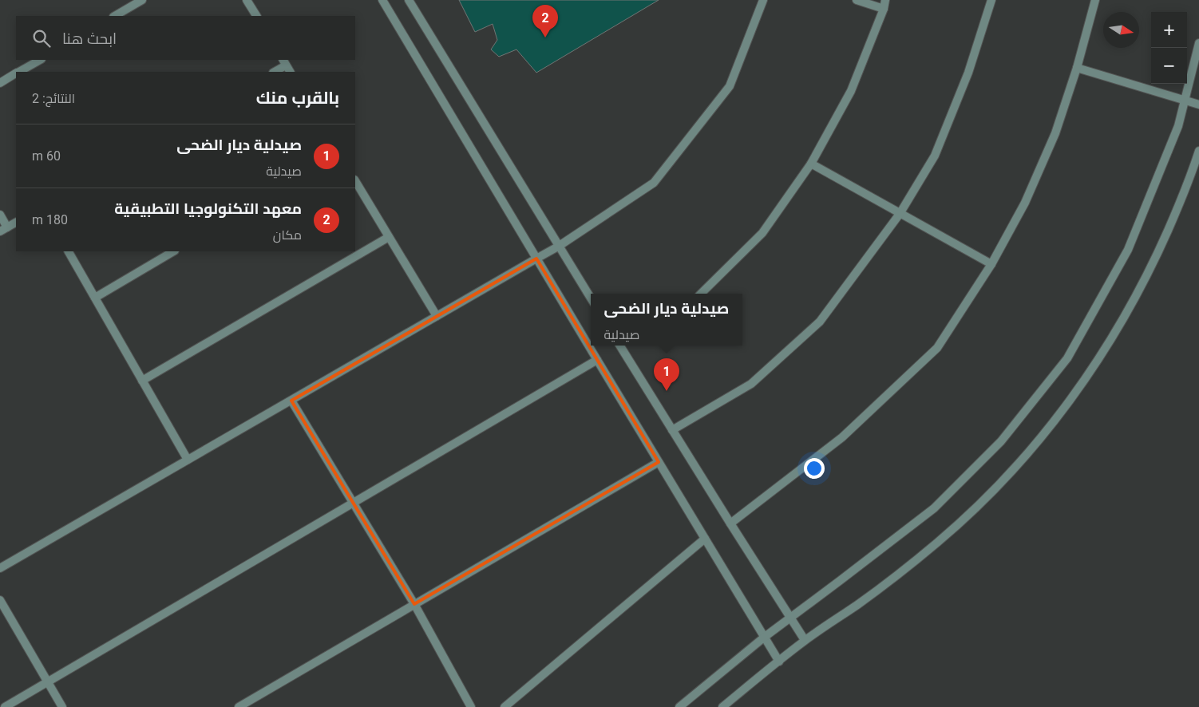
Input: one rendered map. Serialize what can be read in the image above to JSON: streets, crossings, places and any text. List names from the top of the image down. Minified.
{"north":"right","page":{"pins":["2","1"],"map_buttons":["+","−"],"search":"ابحث هنا","heading":["بالقرب منك","النتائج: 2"],"list":[{"mark":"1","name":"صيدلية ديار الضحى","note":"صيدلية","value":"60 m"},{"mark":"2","name":"معهد التكنولوجيا التطبيقية","note":"مكان","value":"180 m"}],"popup":["صيدلية ديار الضحى","صيدلية"]}}
